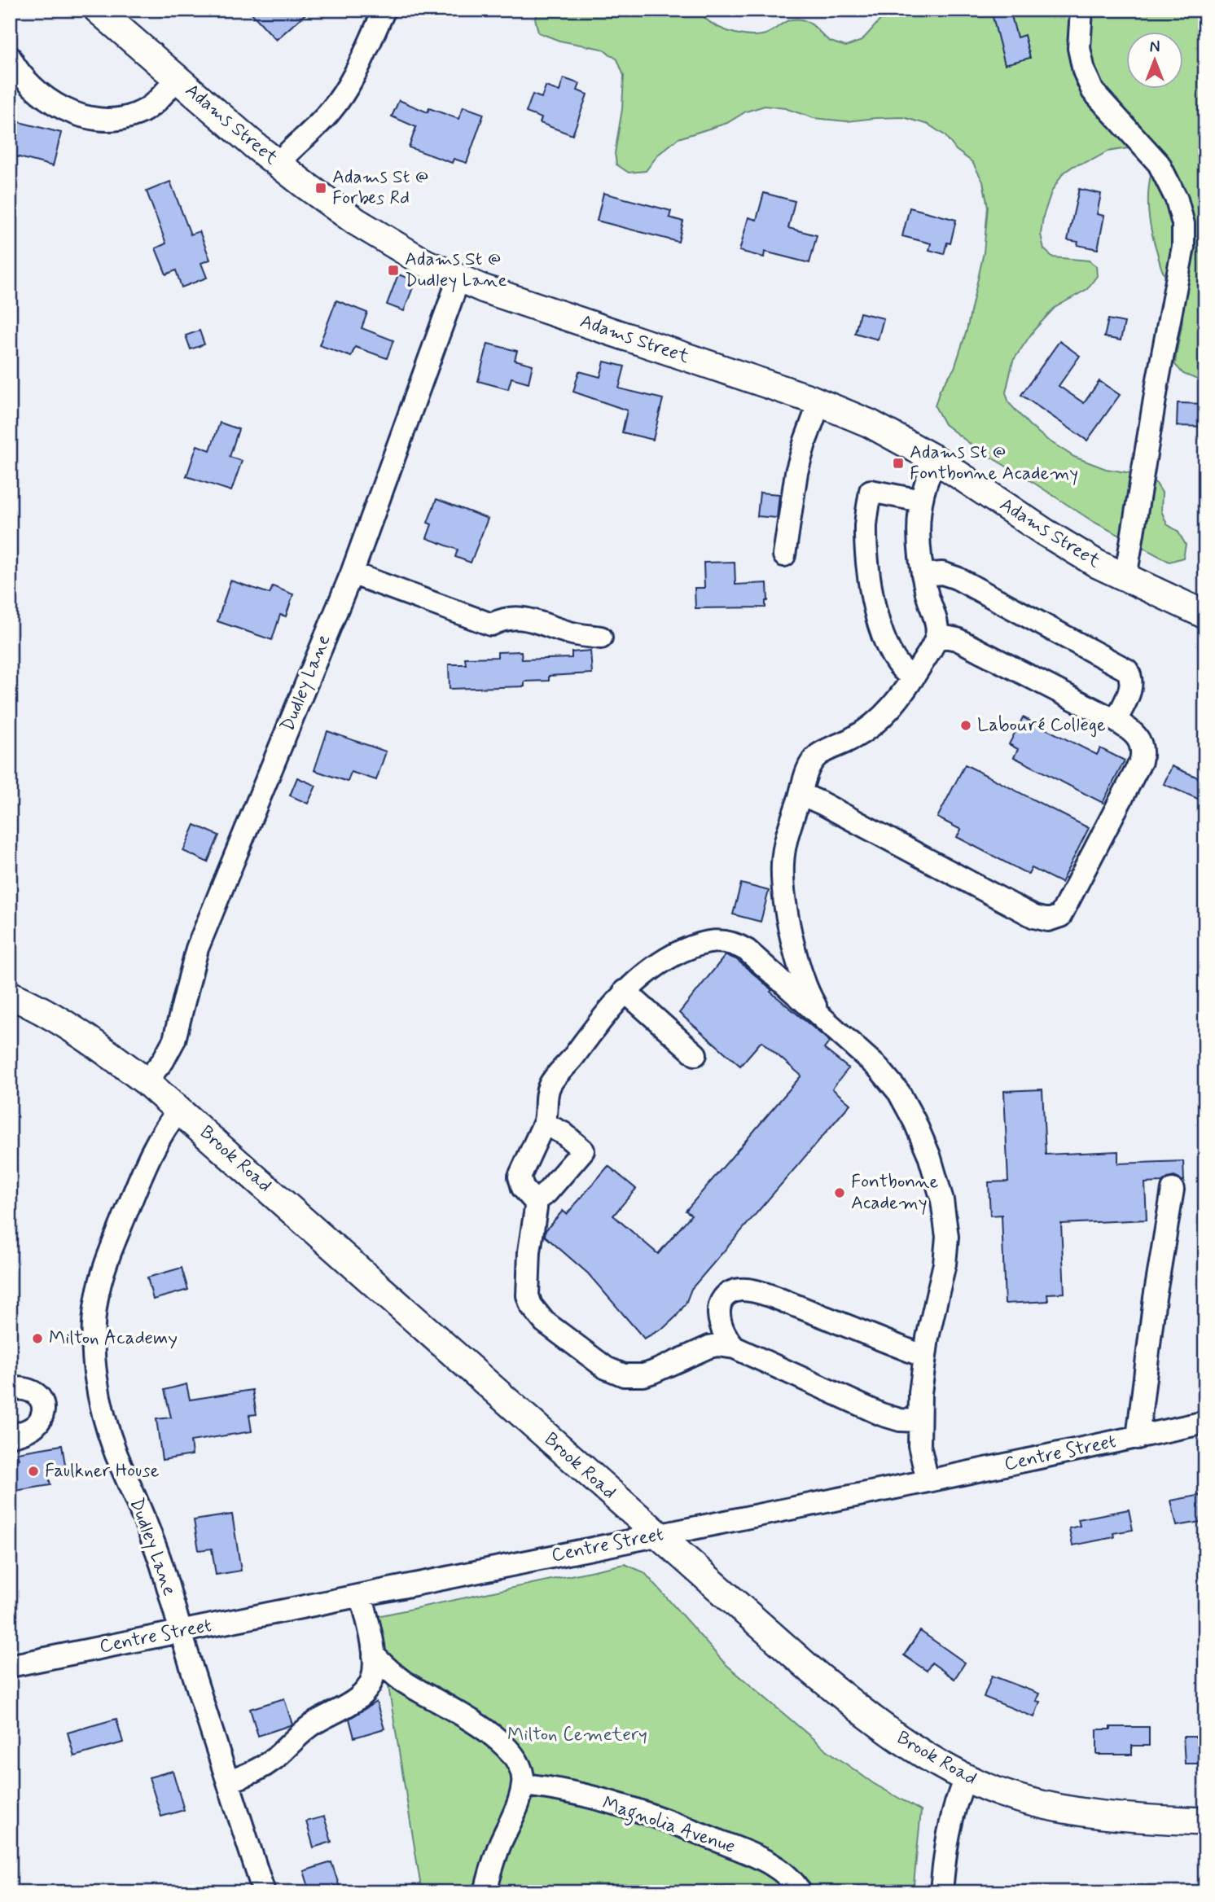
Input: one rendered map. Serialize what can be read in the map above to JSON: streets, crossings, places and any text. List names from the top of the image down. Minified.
{"streets":{"main road":["Adams Street","Brook Road"],"street":["Dudley Lane","Centre Street","Magnolia Avenue"]},"crossings":[["Adams Street","Dudley Lane"],["Dudley Lane","Brook Road"],["Dudley Lane","Centre Street"],["Brook Road","Centre Street"]],"parks":["Milton Cemetery"],"places":{"transit":["Adams St @ Forbes Rd","Adams St @ Dudley Lane","Adams St @ Fontbonne Academy"],"other":["Labouré College","Fontbonne Academy","Milton Academy","Faulkner House"]},"north":"top"}
